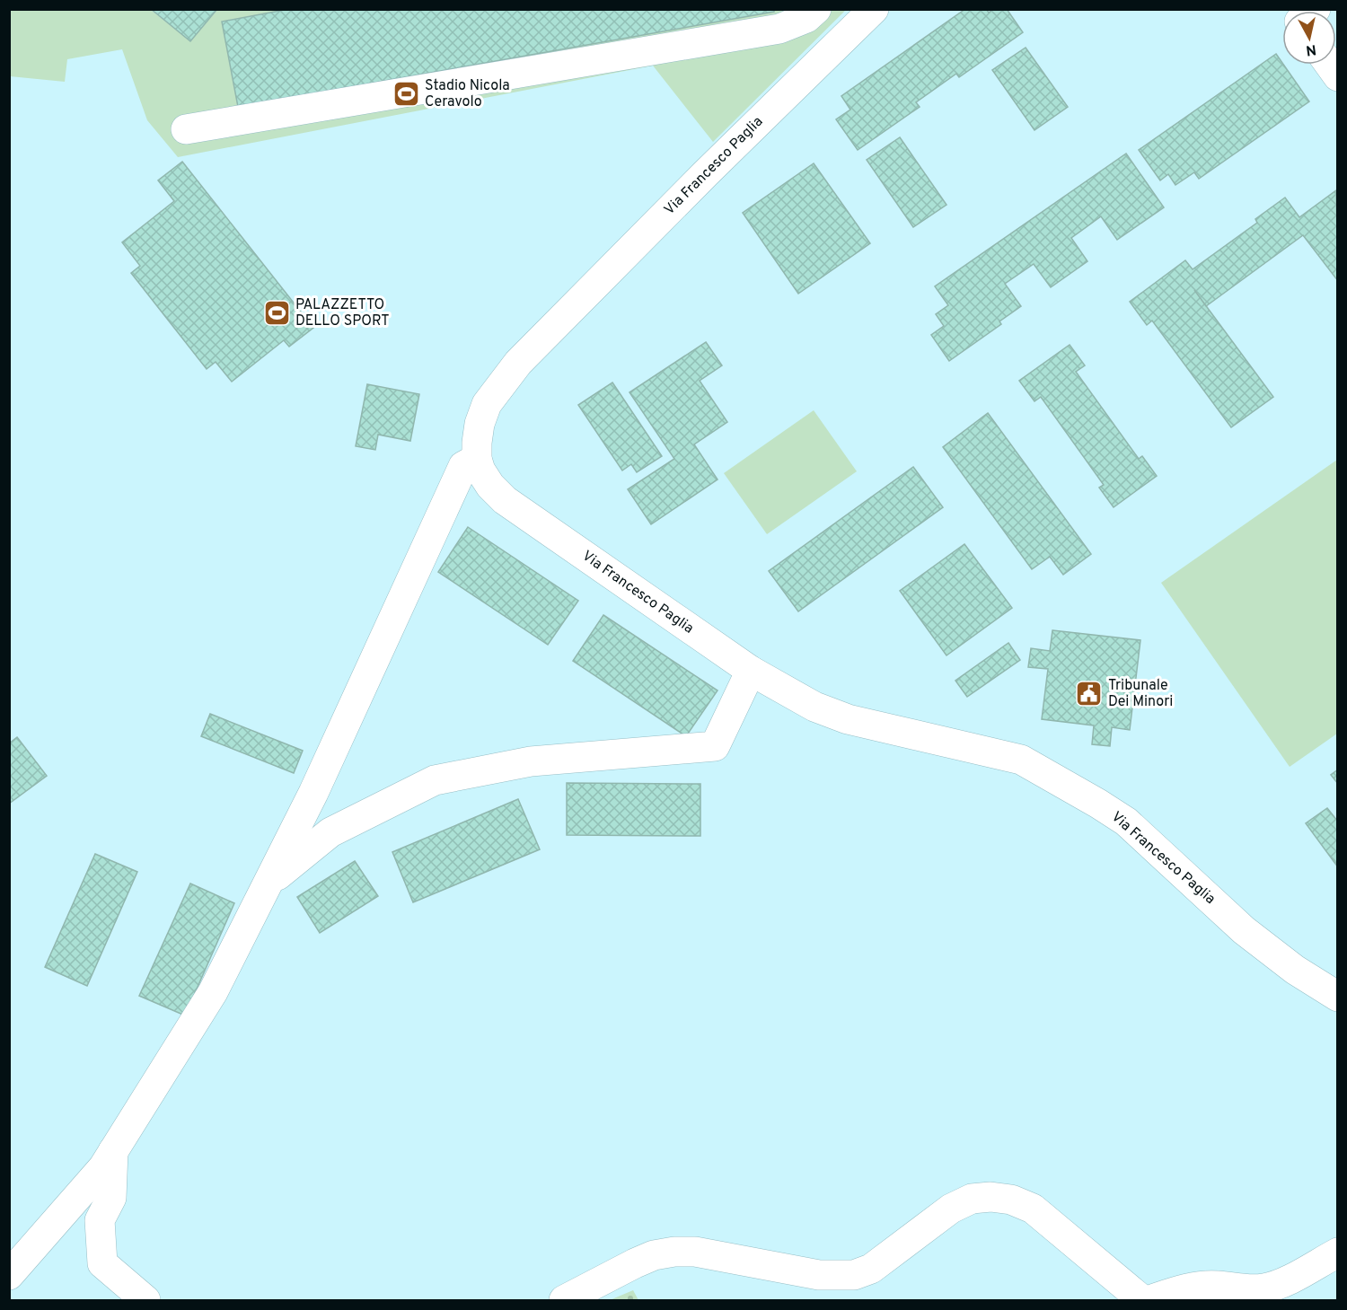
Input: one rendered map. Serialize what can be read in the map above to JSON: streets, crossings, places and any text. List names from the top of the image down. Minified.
{"streets":{"street":["Via Francesco Paglia"]},"places":{"sports":["Stadio Nicola Ceravolo","PALAZZETTO DELLO SPORT"],"public building":["Tribunale Dei Minori"]},"north":"bottom"}
